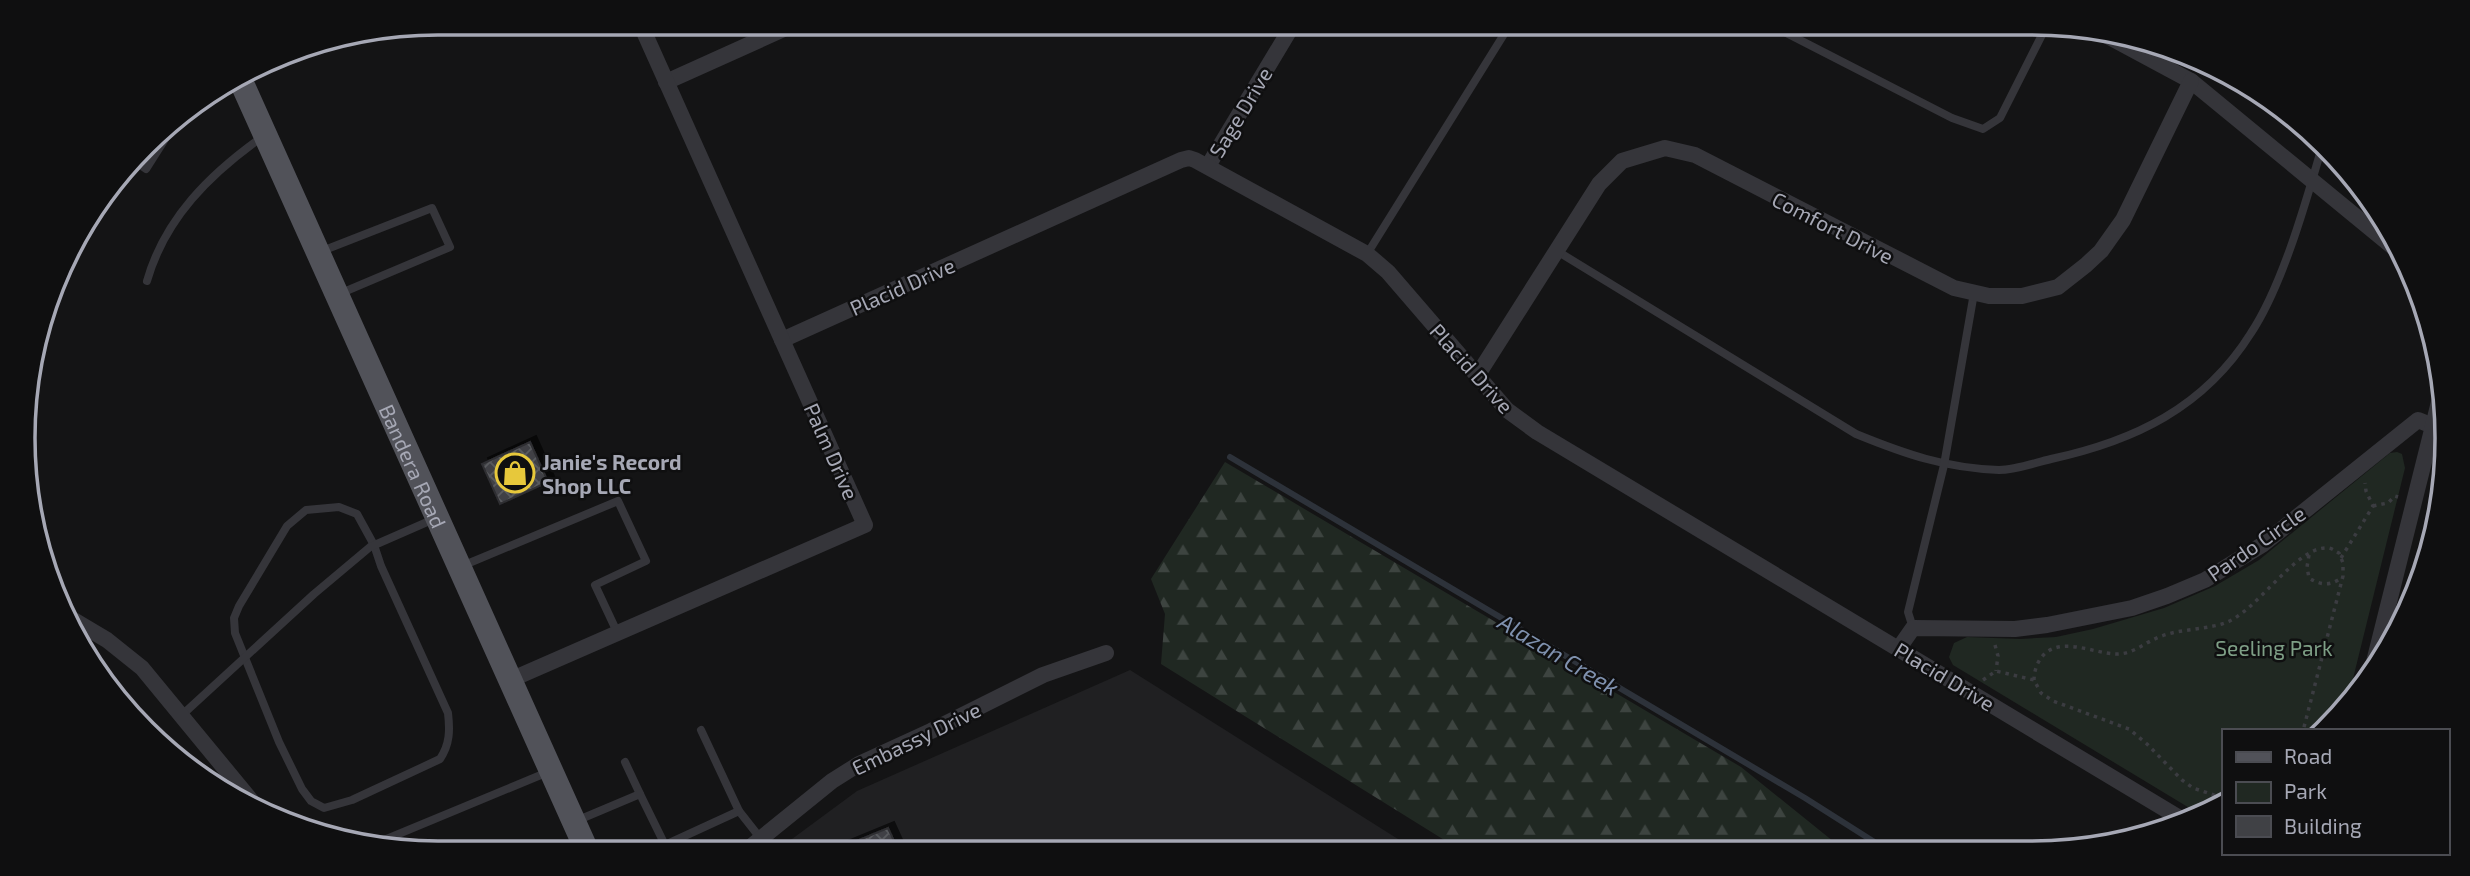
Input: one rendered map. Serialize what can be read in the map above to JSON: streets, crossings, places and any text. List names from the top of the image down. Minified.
{"streets":{"main road":["Bandera Road"],"street":["Sage Drive","Comfort Drive","Placid Drive","Palm Drive","Pardo Circle","Embassy Drive"]},"crossings":[["Sage Drive","Placid Drive"],["Comfort Drive","Placid Drive"],["Placid Drive","Palm Drive"],["Palm Drive","Bandera Road"]],"water":["Alazan Creek"],"parks":["Seeling Park"],"places":{"shop":["Janie's Record Shop LLC"]},"legend":["Road","Park","Building"]}
